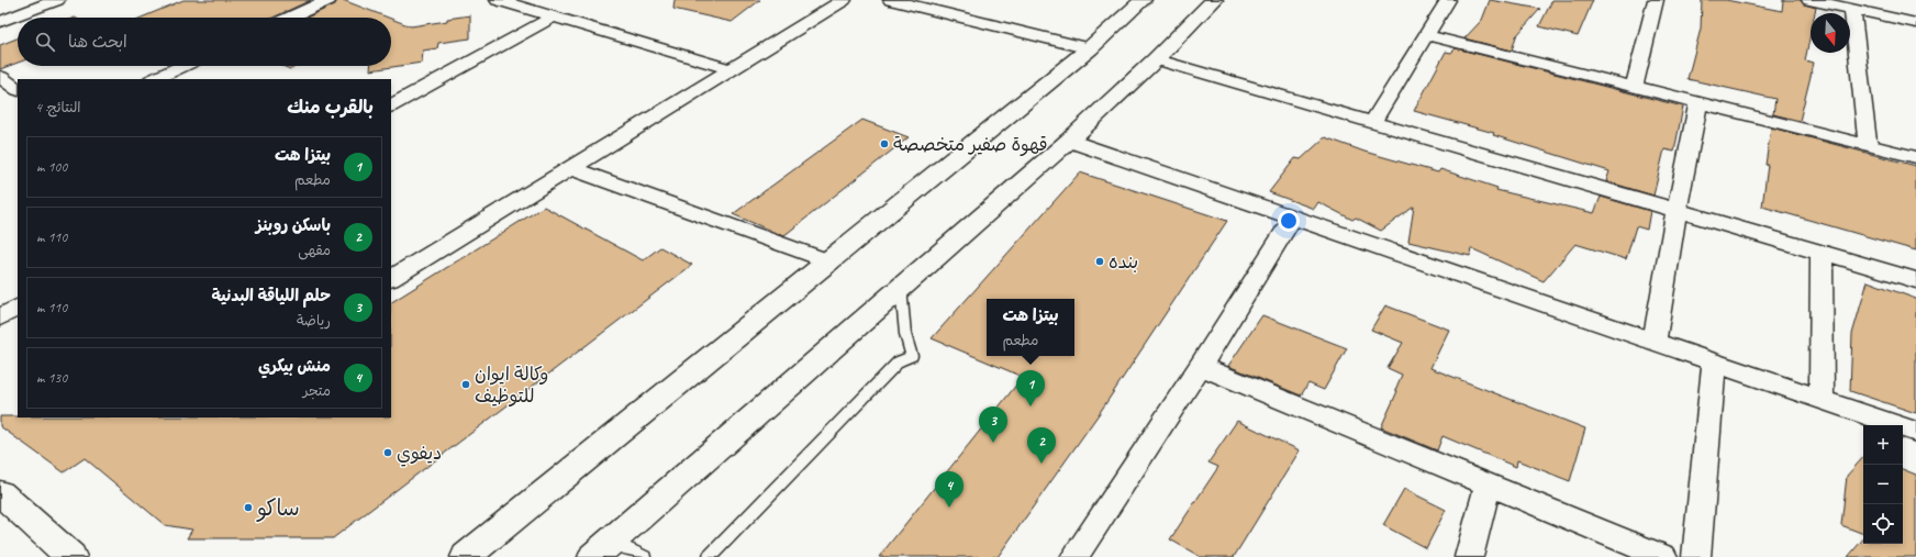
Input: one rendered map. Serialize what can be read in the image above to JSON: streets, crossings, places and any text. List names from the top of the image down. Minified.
{"places":["قهوة صفير متخصصة","بنده","وكالة ايوان للتوظيف","ديفوي","ساكو"],"north":"bottom","page":{"search":"ابحث هنا","heading":["بالقرب منك","النتائج: 4"],"list":[{"mark":"1","name":"بيتزا هت","note":"مطعم","value":"100 m"},{"mark":"2","name":"باسكن روبنز","note":"مقهى","value":"110 m"},{"mark":"3","name":"حلم اللياقة البدنية","note":"رياضة","value":"110 m"},{"mark":"4","name":"منش بيكري","note":"متجر","value":"130 m"}],"popup":["بيتزا هت","مطعم"],"pins":["1","3","2","4"],"map_buttons":["+","−"]}}
